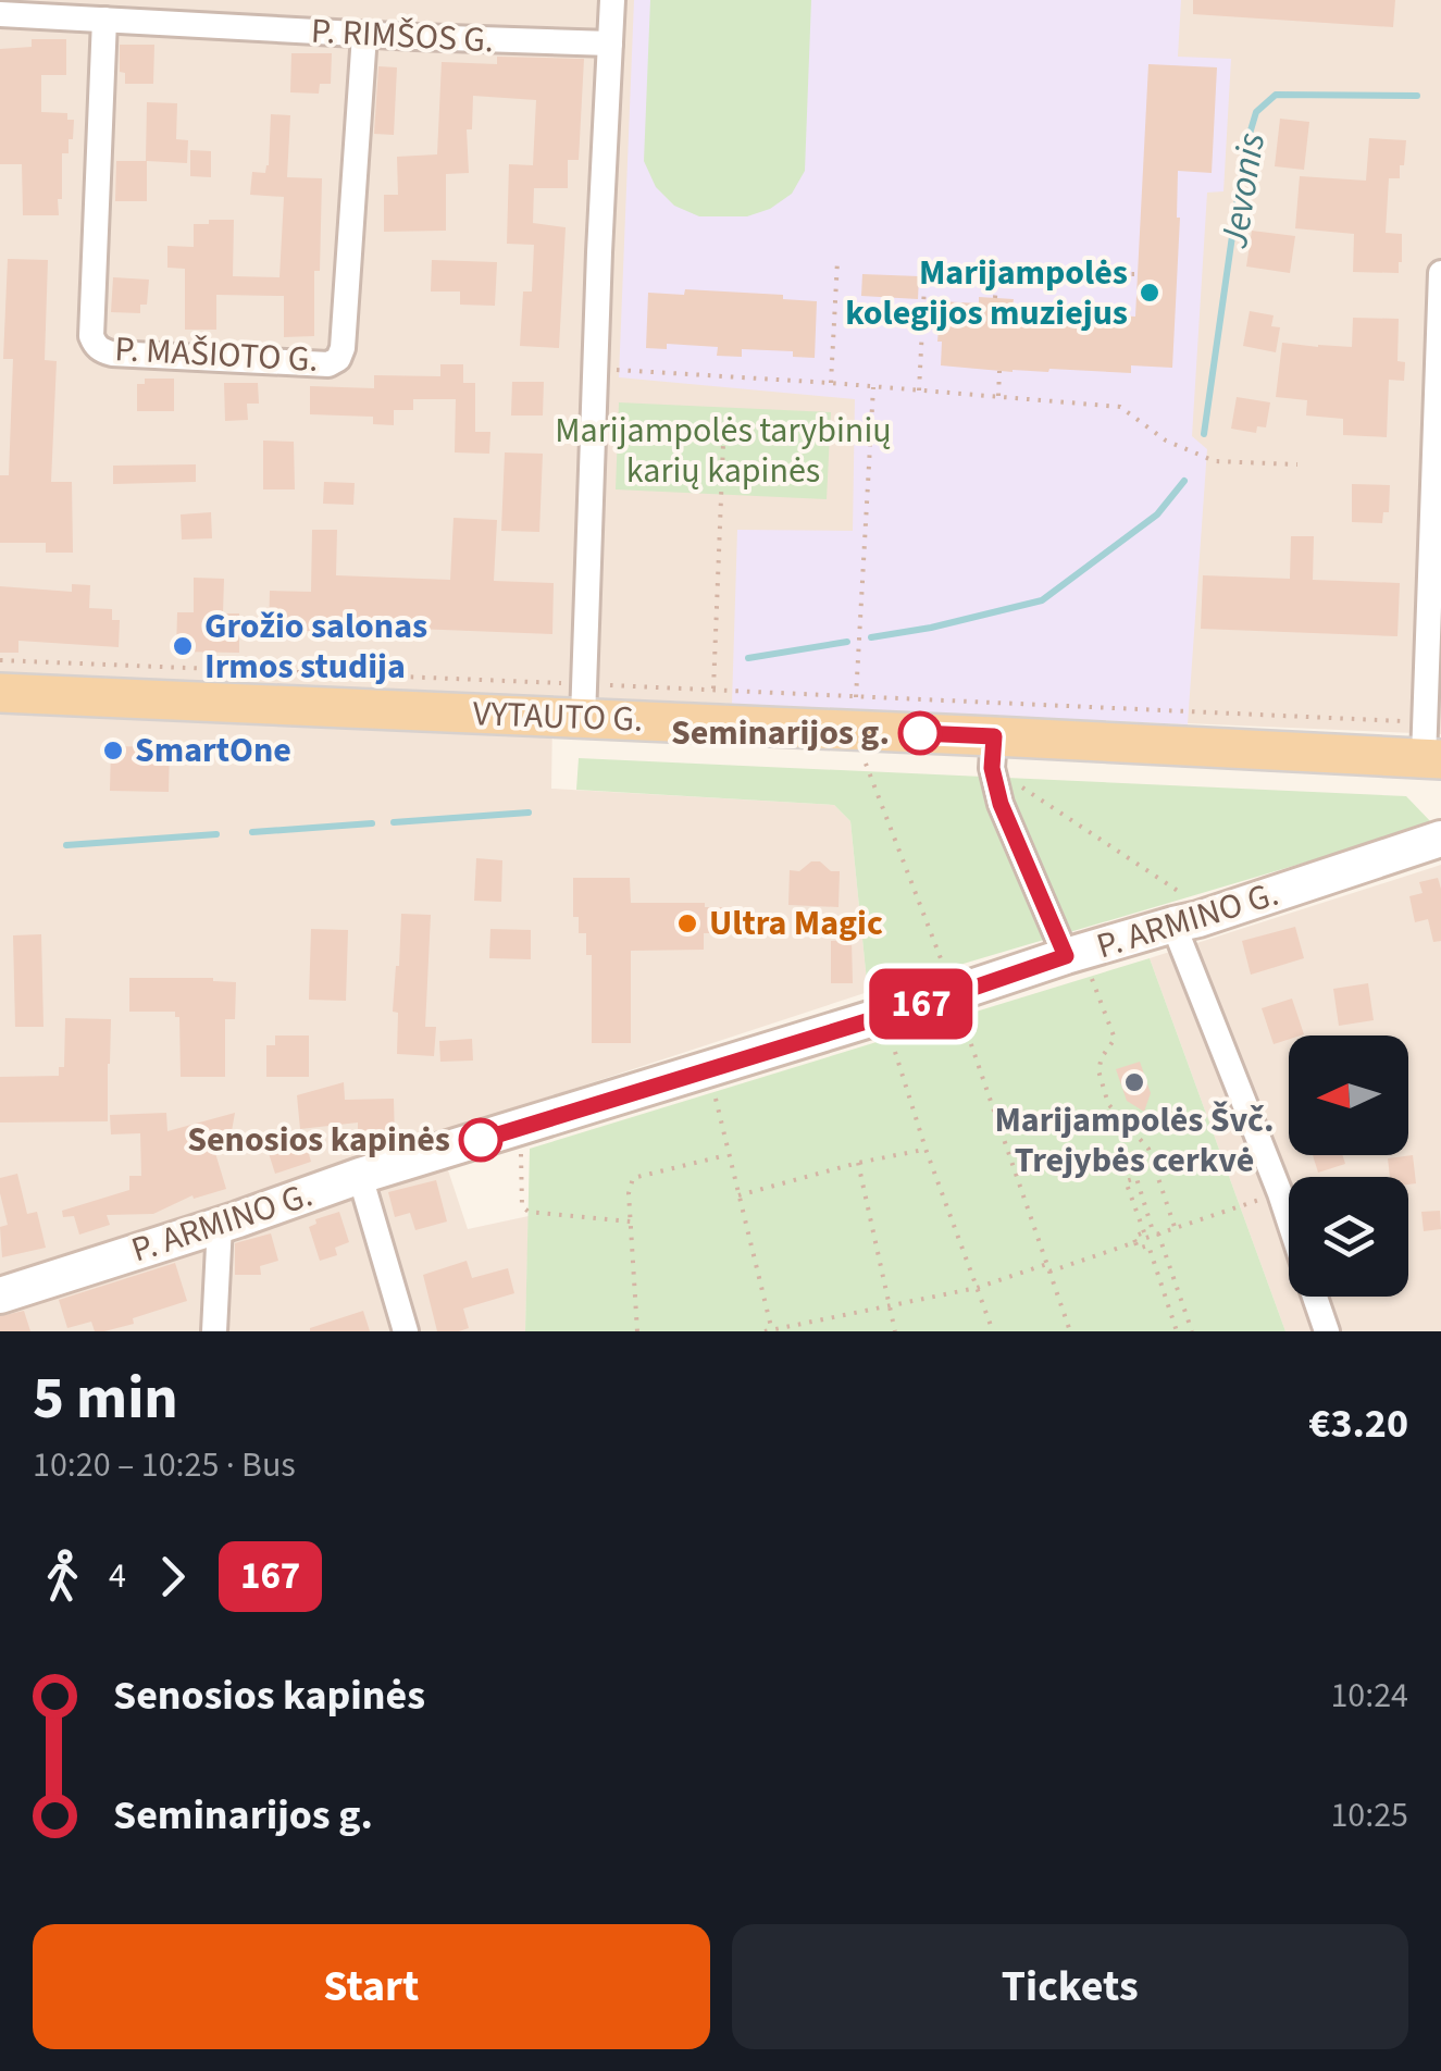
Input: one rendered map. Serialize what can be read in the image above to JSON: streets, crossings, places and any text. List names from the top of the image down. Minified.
{"streets":{"main road":["VYTAUTO G.","P. ARMINO G."],"street":["P. RIMŠOS G.","P. MAŠIOTO G."]},"crossings":[["P. RIMŠOS G.","P. MAŠIOTO G."]],"water":["Jevonis"],"parks":["Marijampolės tarybinių karių kapinės"],"places":["Marijampolės kolegijos muziejus","Grožio salonas Irmos studija","Seminarijos g.","SmartOne","Ultra Magic","Marijampolės Švč. Trejybės cerkvė","Senosios kapinės"],"lines":["bus line 167"],"north":"left","page":{"on_map":"167","heading":["5 min","10:20 – 10:25 · Bus","€3.20"],"legs":["4","167"],"list":[{"name":"Senosios kapinės","value":"10:24"},{"name":"Seminarijos g.","value":"10:25"}],"buttons":["Start","Tickets"]}}
